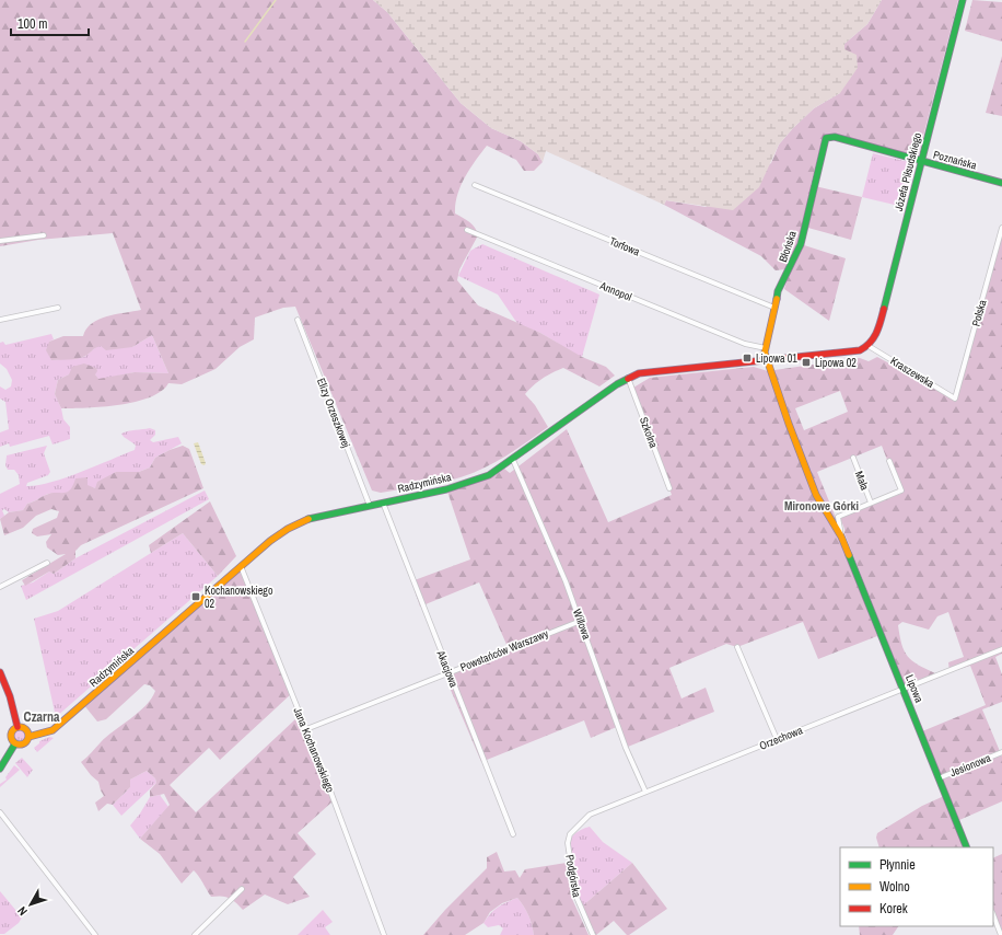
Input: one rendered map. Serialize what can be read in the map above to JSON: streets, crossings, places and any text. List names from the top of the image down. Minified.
{"streets":{"street":["Poznańska","Józefa Piłsudskiego","Torfowa","Błońska","Annopol","Polska","Kraszewska","Elizy Orzeszkowej","Szkolna","Mała","Radzymińska","Willowa","Powstańców Warszawy","Akacjowa","Lipowa","Orzechowa","Jana Kochanowskiego","Jesionowa","Podgórska"]},"crossings":[["Poznańska","Józefa Piłsudskiego"],["Poznańska","Błońska"],["Józefa Piłsudskiego","Kraszewska"],["Józefa Piłsudskiego","Radzymińska"],["Torfowa","Błońska"],["Błońska","Annopol"],["Błońska","Radzymińska"],["Błońska","Lipowa"],["Polska","Kraszewska"],["Kraszewska","Radzymińska"],["Elizy Orzeszkowej","Radzymińska"],["Szkolna","Radzymińska"],["Mała","Lipowa"],["Radzymińska","Willowa"],["Radzymińska","Akacjowa"],["Radzymińska","Lipowa"],["Radzymińska","Jana Kochanowskiego"],["Willowa","Powstańców Warszawy"],["Willowa","Orzechowa"],["Powstańców Warszawy","Akacjowa"],["Powstańców Warszawy","Jana Kochanowskiego"],["Lipowa","Orzechowa"],["Lipowa","Jesionowa"],["Orzechowa","Podgórska"]],"districts":["Mironowe Górki","Czarna"],"places":{"transit":["Lipowa 01","Lipowa 02","Kochanowskiego 02"]},"legend":["Płynnie","Wolno","Korek"],"scale_bar":"100 m","north":"bottom left"}
